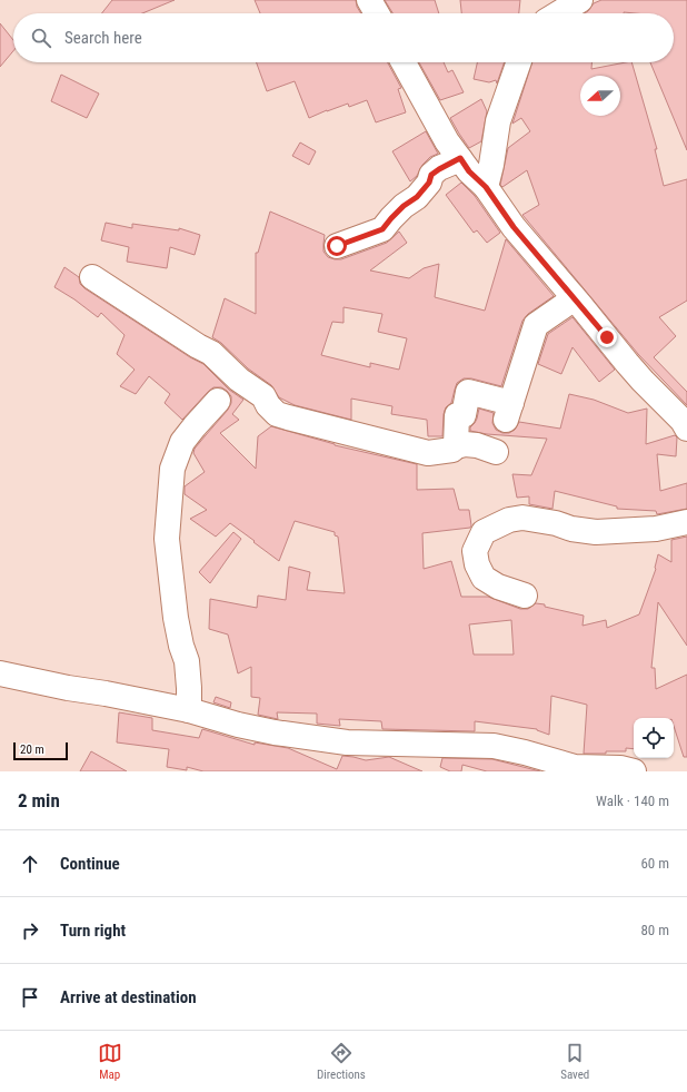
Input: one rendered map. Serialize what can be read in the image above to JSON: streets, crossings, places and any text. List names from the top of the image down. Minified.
{"scale_bar":"20 m","north":"left","page":{"search":"Search here","scale":"20 m","heading":["2 min","Walk · 140 m"],"list":[["Continue","60 m"],["Turn right","80 m"],"Arrive at destination"],"nav":["Map","Directions","Saved"]}}
